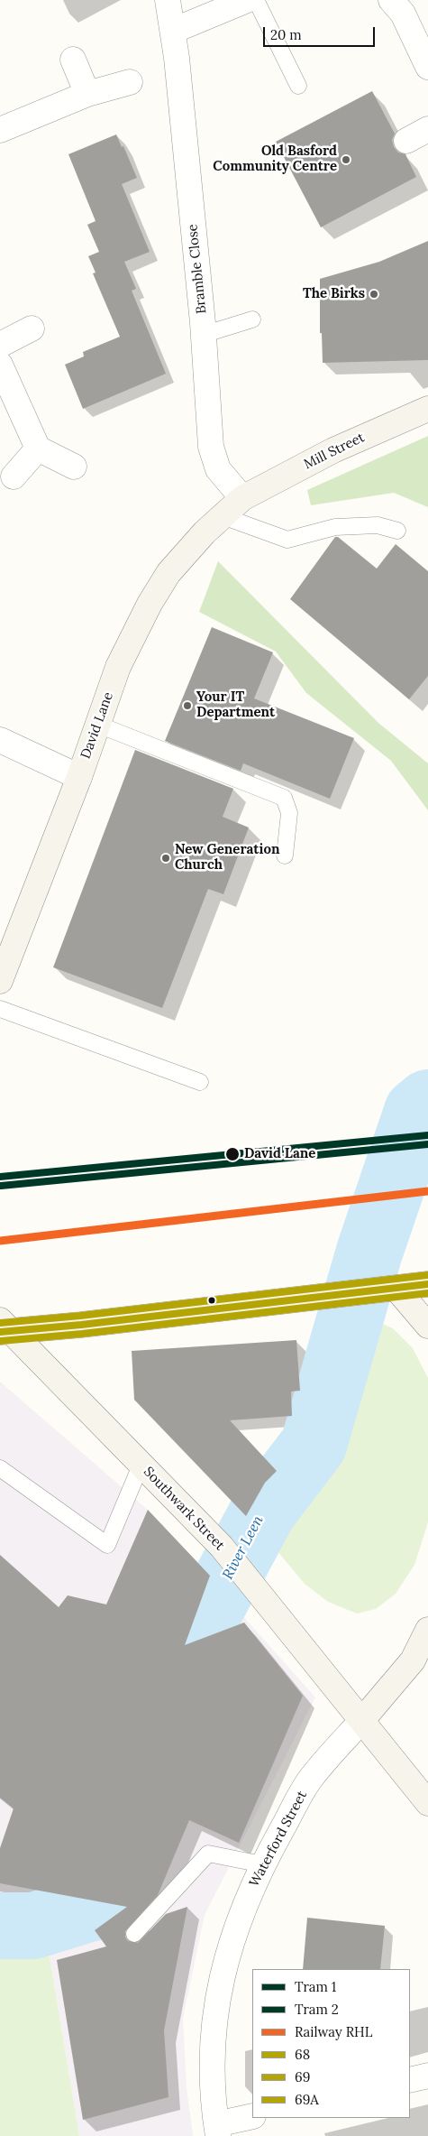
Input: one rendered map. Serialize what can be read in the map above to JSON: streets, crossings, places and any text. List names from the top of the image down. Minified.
{"streets":{"main road":["Mill Street","David Lane","Southwark Street"],"street":["Bramble Close","Waterford Street"]},"crossings":[["Bramble Close","Mill Street"],["Bramble Close","David Lane"],["Mill Street","David Lane"],["Southwark Street","Waterford Street"]],"water":["River Leen"],"places":["Old Basford Community Centre","The Birks","Your IT Department","New Generation Church","David Lane"],"lines":["tram line 1","tram line 2","rail line RHL","transit line 69A","transit line 68","transit line 69"],"legend":["Tram 1","Tram 2","Railway RHL","68","69","69A"],"scale_bar":"20 m"}
